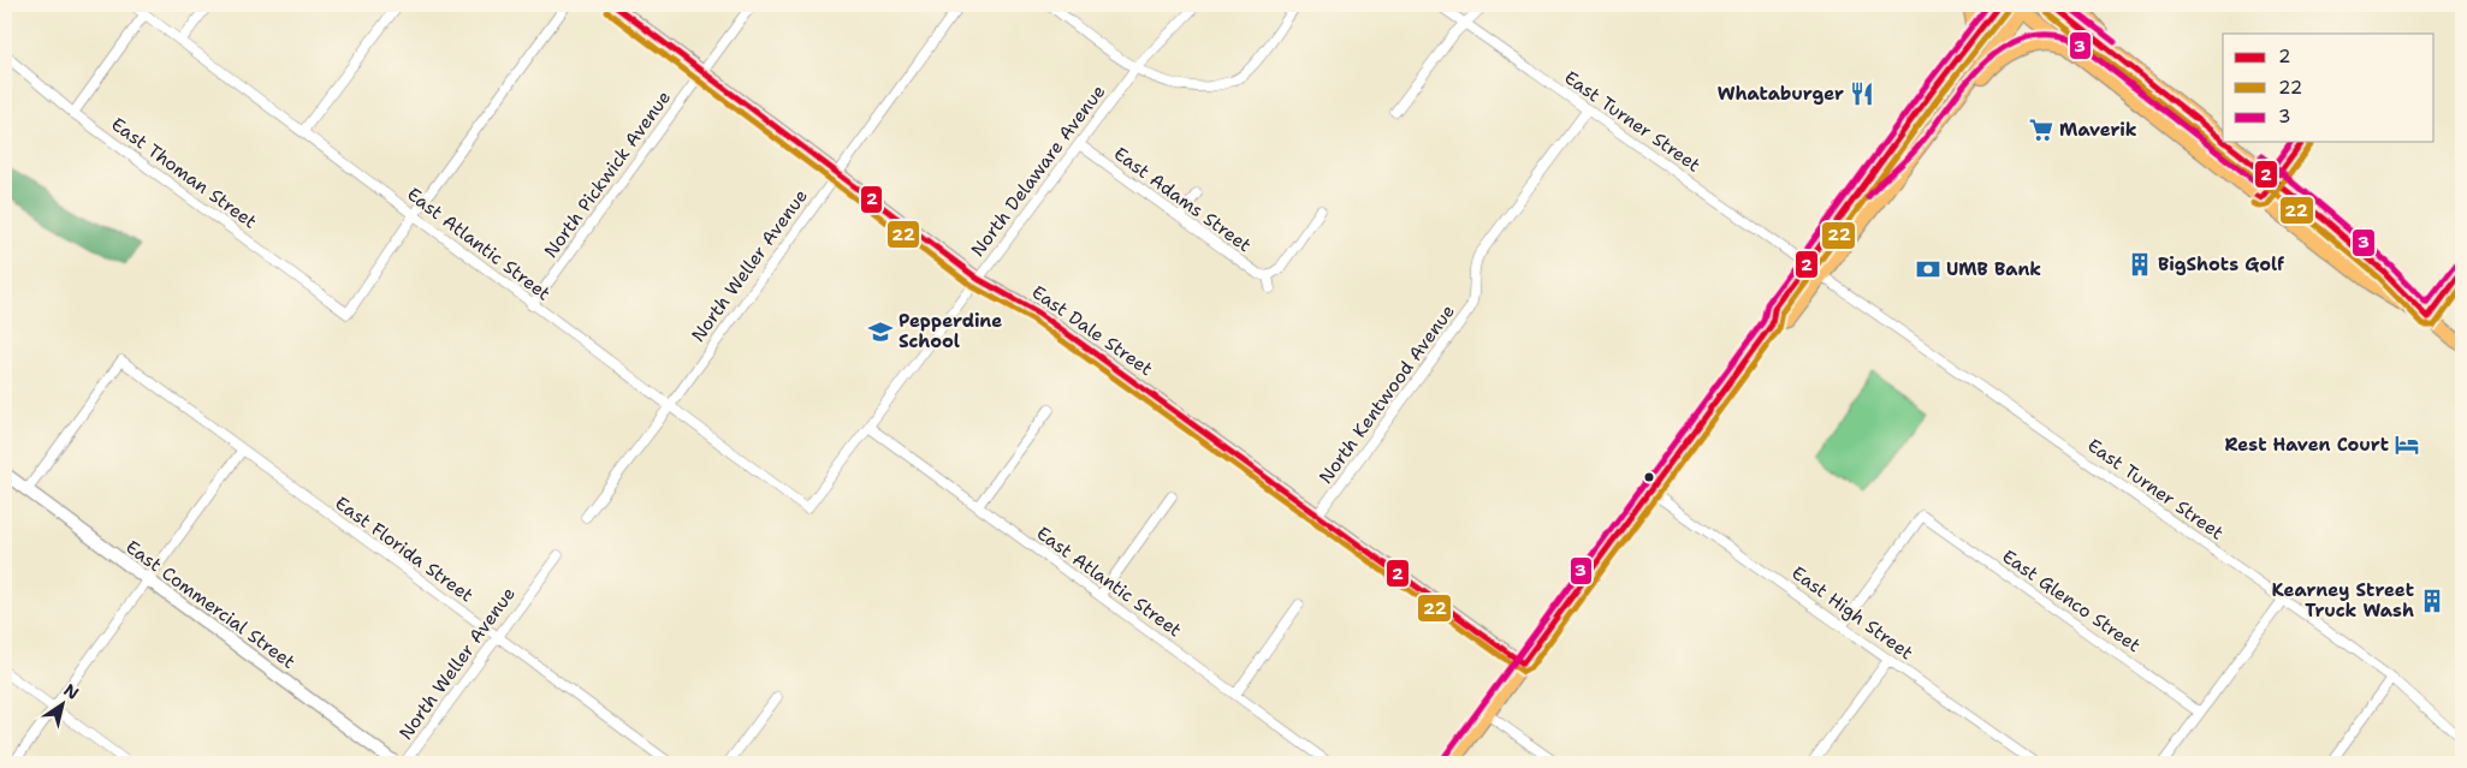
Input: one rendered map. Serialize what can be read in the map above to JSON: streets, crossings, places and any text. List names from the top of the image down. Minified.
{"streets":{"street":["East Turner Street","North Delaware Avenue","East Thoman Street","North Pickwick Avenue","East Adams Street","East Atlantic Street","North Weller Avenue","East Dale Street","North Kentwood Avenue","East Florida Street","East Glenco Street","East Commercial Street","East High Street"]},"crossings":[["East Turner Street","North Kentwood Avenue"],["North Delaware Avenue","East Adams Street"],["North Delaware Avenue","East Atlantic Street"],["North Delaware Avenue","East Dale Street"],["East Thoman Street","East Atlantic Street"],["North Pickwick Avenue","East Atlantic Street"],["North Pickwick Avenue","East Dale Street"],["East Atlantic Street","North Weller Avenue"],["North Weller Avenue","East Dale Street"],["North Weller Avenue","East Florida Street"],["East Dale Street","North Kentwood Avenue"],["East Florida Street","East Commercial Street"],["East Glenco Street","East High Street"]],"places":{"restaurant":["Whataburger"],"supermarket":["Maverik"],"building":["BigShots Golf","Kearney Street Truck Wash"],"bank":["UMB Bank"],"school or university":["Pepperdine School"],"hotel":["Rest Haven Court"]},"lines":["transit line 2","transit line 3","transit line 22"],"legend":["2","22","3"],"north":"top right"}
